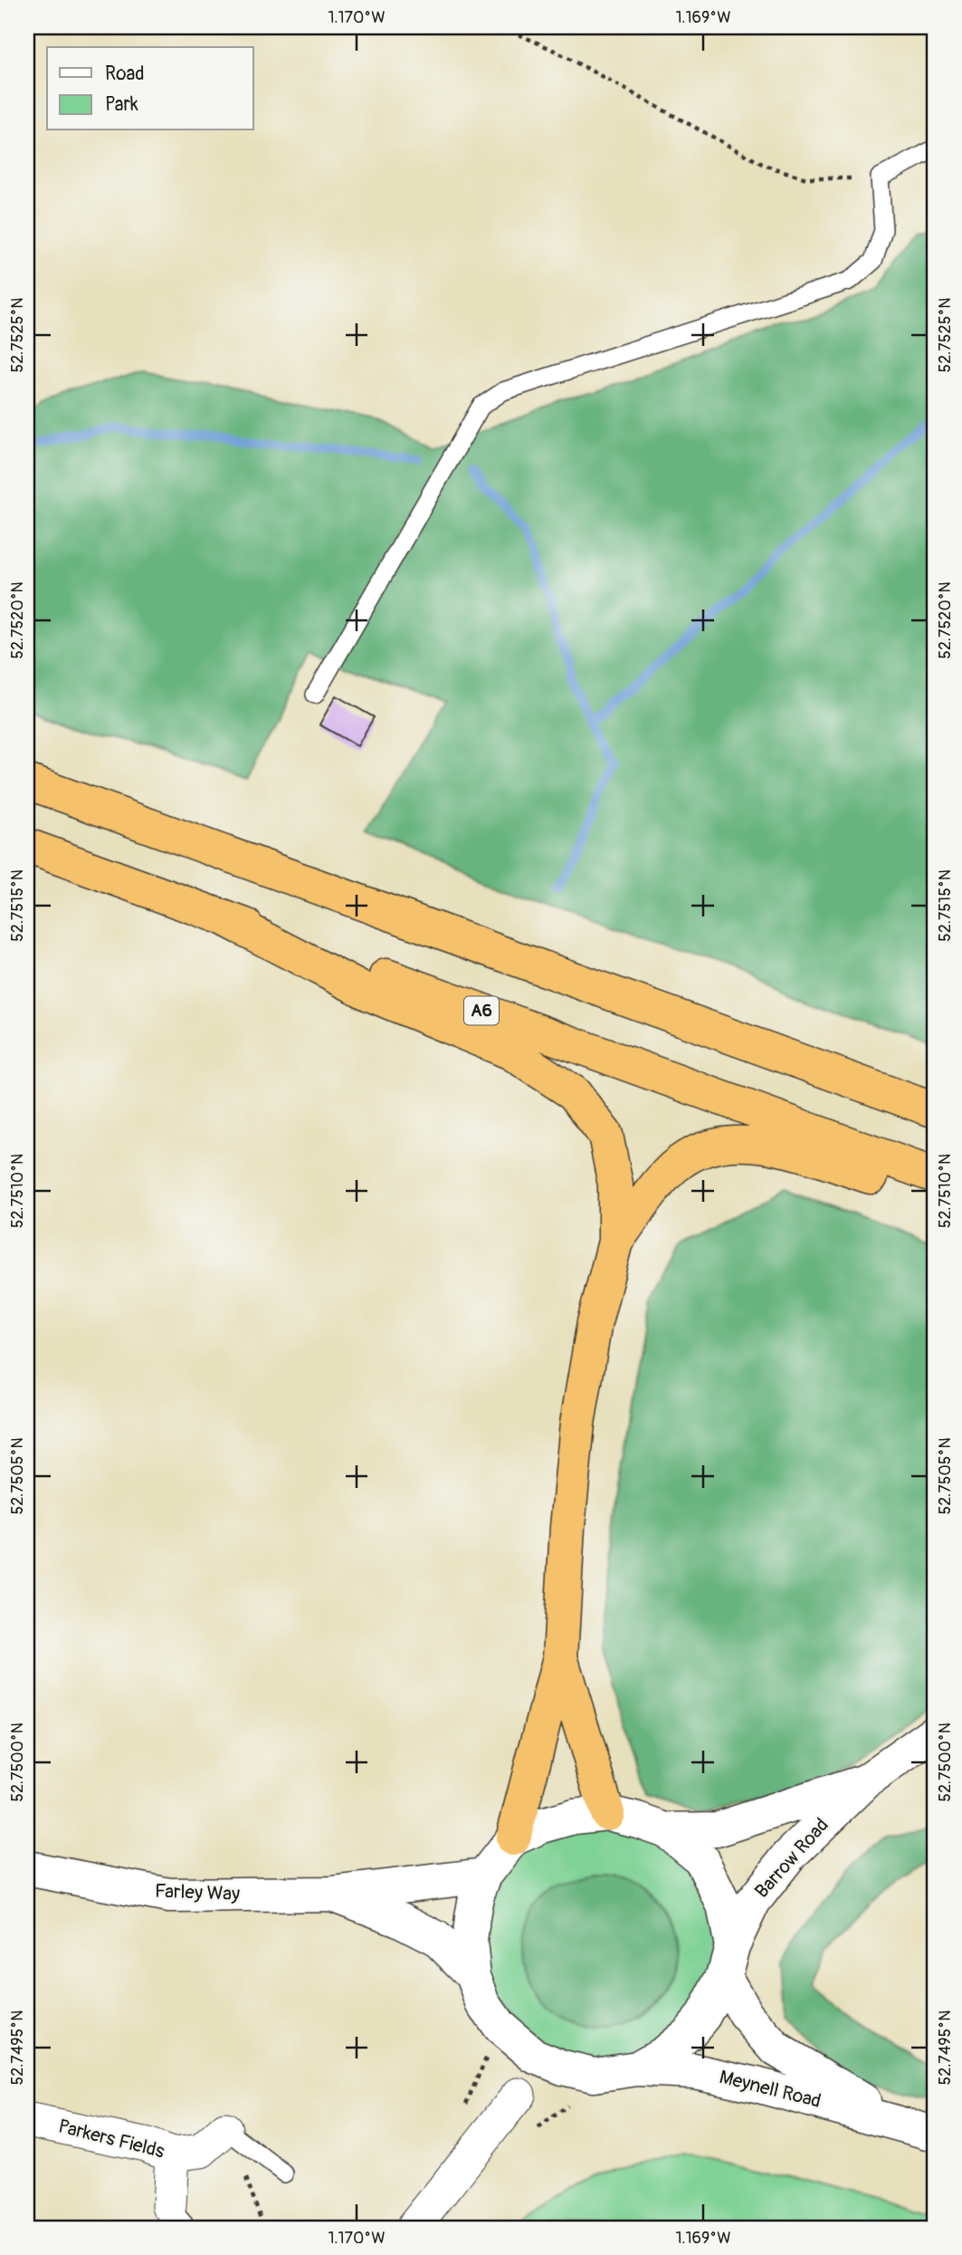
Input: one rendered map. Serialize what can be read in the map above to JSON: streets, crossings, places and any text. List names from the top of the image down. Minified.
{"streets":{"highway":["A6"],"street":["Barrow Road","Farley Way","Meynell Road","Parkers Fields"]},"crossings":[["Barrow Road","Meynell Road"]],"legend":["Road","Park"],"coordinates":["1.170°W","1.169°W","52.7525°N","52.7520°N","52.7515°N","52.7510°N","52.7505°N","52.7500°N","52.7495°N"]}
